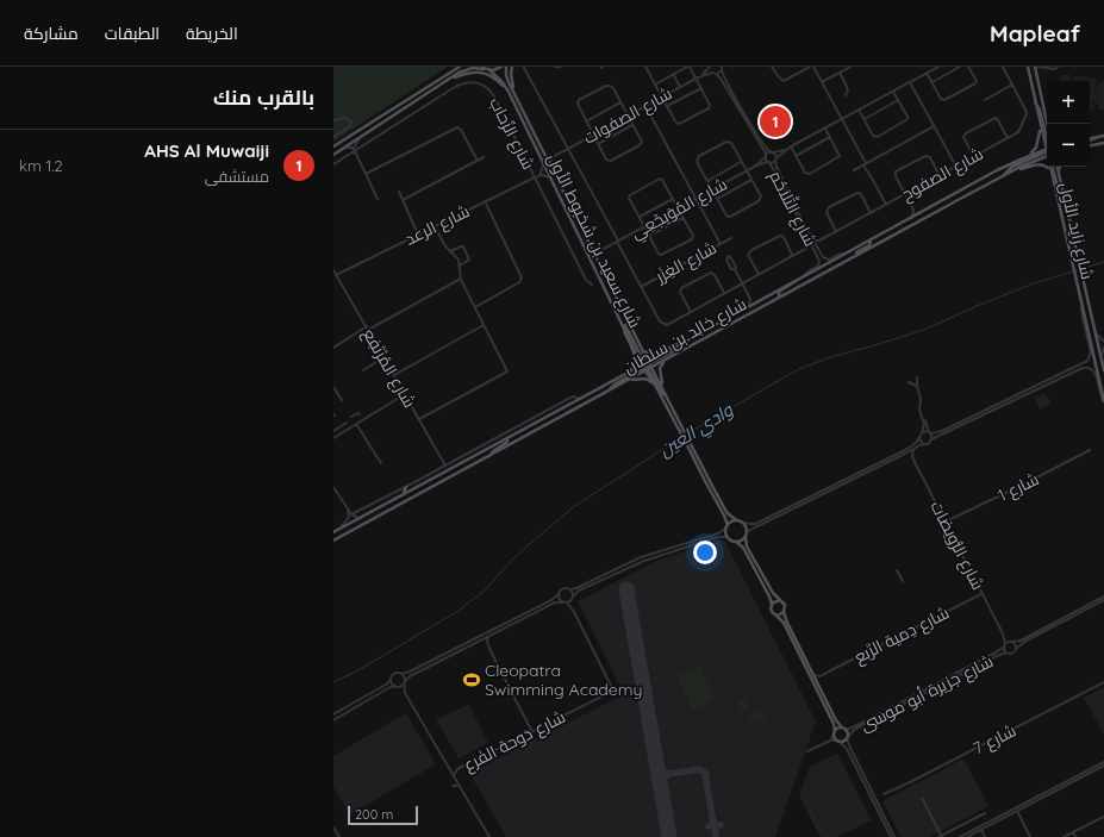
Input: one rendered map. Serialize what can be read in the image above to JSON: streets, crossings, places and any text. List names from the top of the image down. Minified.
{"streets":{"main road":["شارع زايد الأول","شارع سعيد بن شخبوط الأول","شارع خالِد بن سلطان"],"street":["شارع الصفوات","شارع الرِّحاب","شارع الصفوح","شارع المُوَيجْعِي","شارع التَّلاَحُم","شارع الرعد","شارع الغِزَر","شارع المُرْتَفِع","شارع 1","شارع الرُّويضات","شارع دِمية الرَّبع","شارع جزيرة أبو موسى","شارع 7","شارع دَوحة الفَرع"]},"crossings":[["شارع الصفوات","شارع التَّلاَحُم"],["شارع الرِّحاب","شارع الرعد"],["شارع الصفوح","شارع التَّلاَحُم"],["شارع المُوَيجْعِي","شارع التَّلاَحُم"],["شارع التَّلاَحُم","شارع خالِد بن سلطان"],["شارع الرعد","شارع المُرْتَفِع"],["شارع سعيد بن شخبوط الأول","شارع خالِد بن سلطان"],["شارع 1","شارع الرُّويضات"],["شارع الرُّويضات","شارع دِمية الرَّبع"],["شارع الرُّويضات","شارع جزيرة أبو موسى"]],"water":["وادي العين"],"places":{"sports":["Cleopatra Swimming Academy"]},"scale_bar":"200 m","page":{"header":"Mapleaf","nav":["الخريطة","الطبقات","مشاركة"],"heading":"بالقرب منك","map_buttons":["+","−"],"pins":"1","list":[{"mark":"1","name":"AHS Al Muwaiji","note":"مستشفى","value":"1.2 km"}],"scale":"200 m"}}
